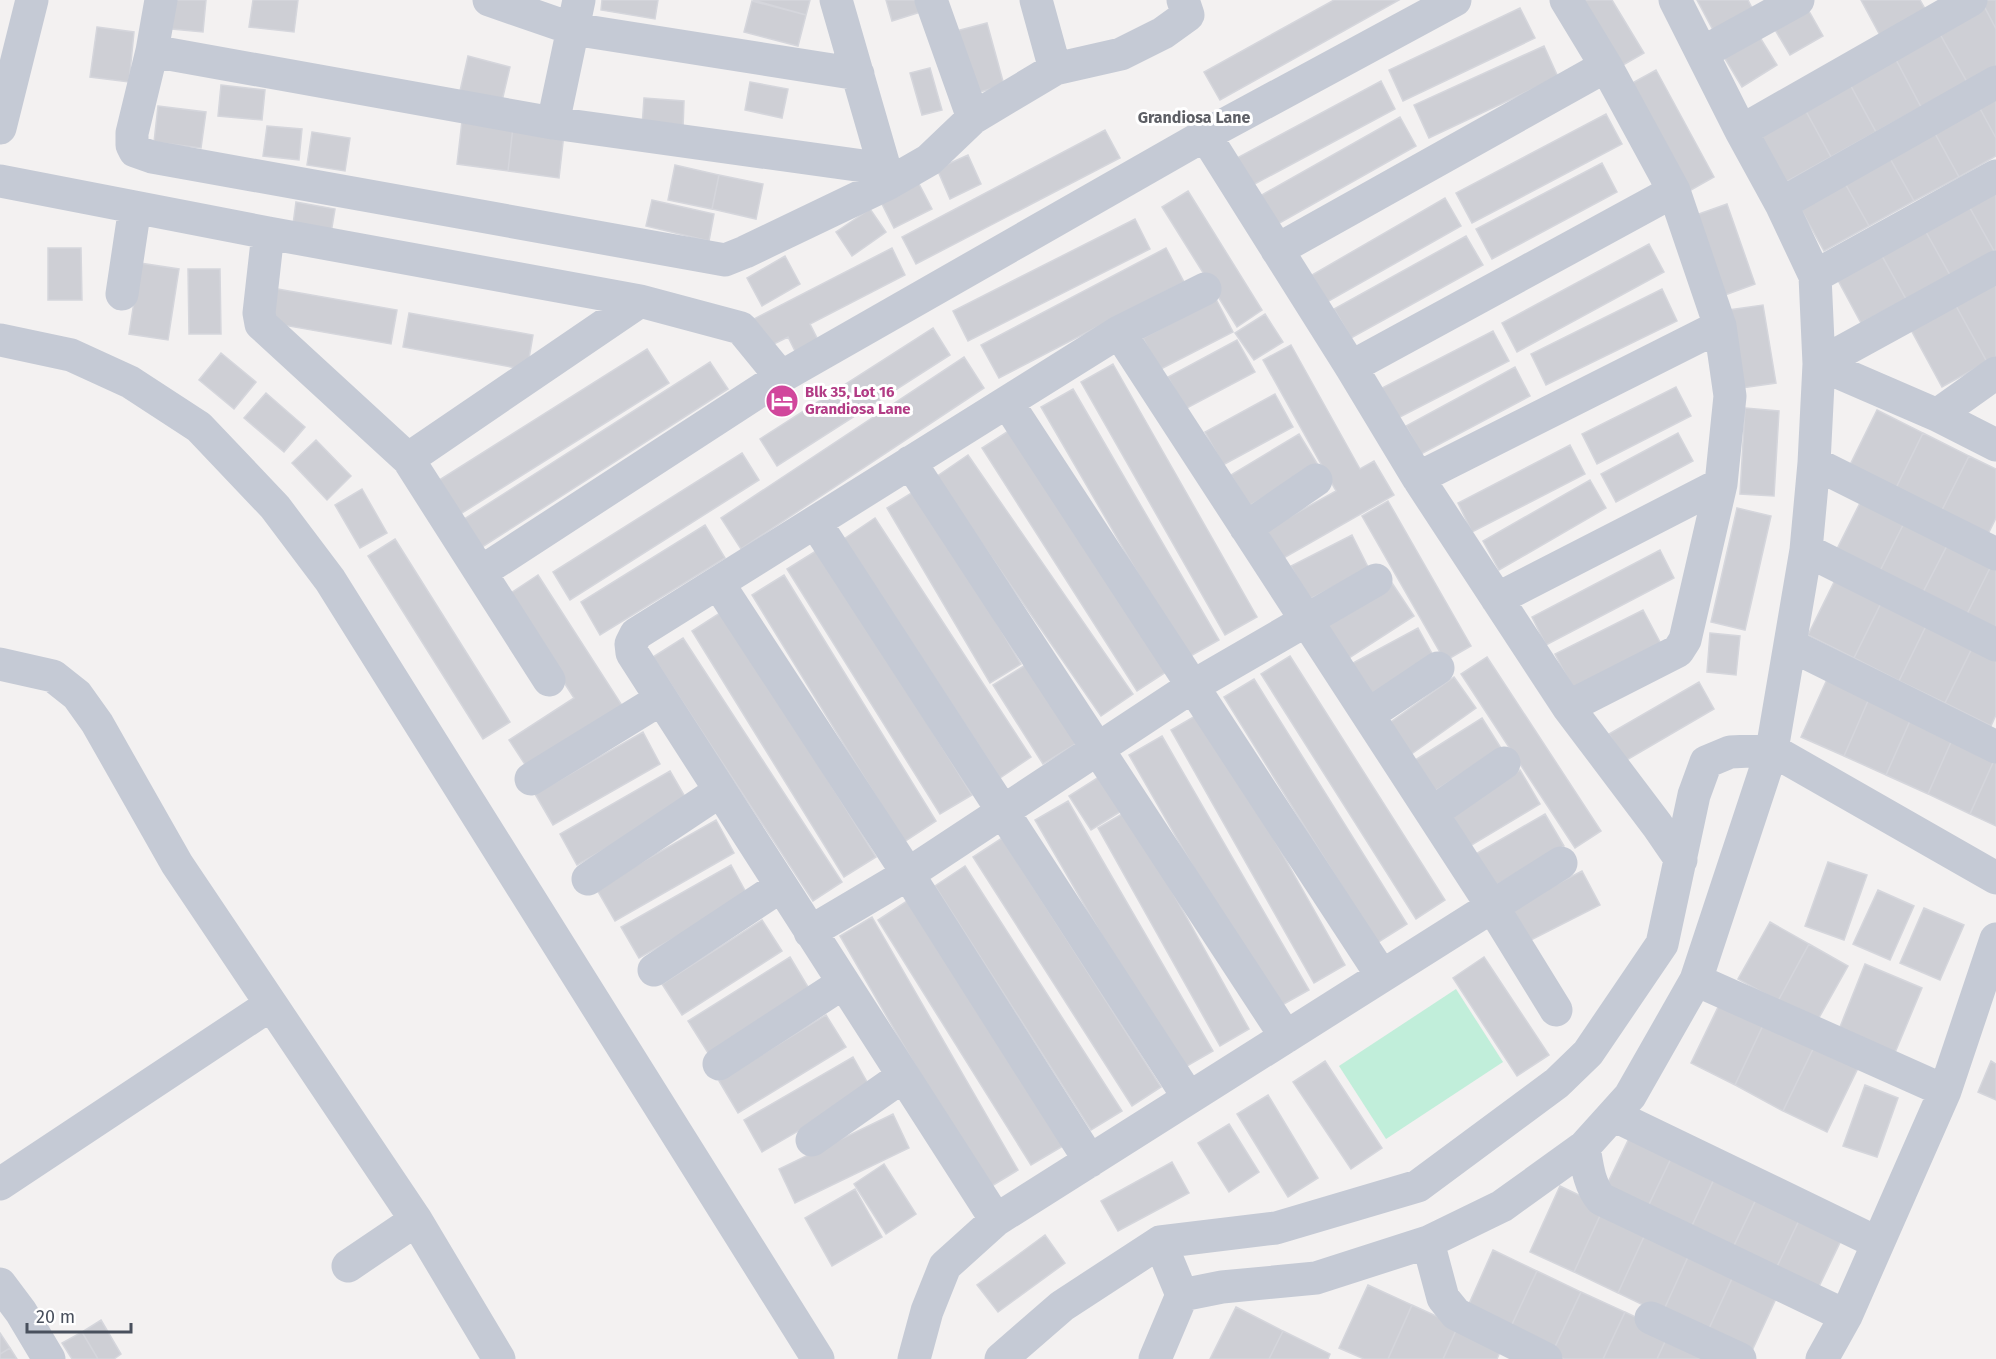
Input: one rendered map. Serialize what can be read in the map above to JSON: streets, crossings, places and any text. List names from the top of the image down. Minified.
{"districts":["Grandiosa Lane"],"places":{"hotel":["Blk 35, Lot 16 Grandiosa Lane"]},"scale_bar":"20 m"}
